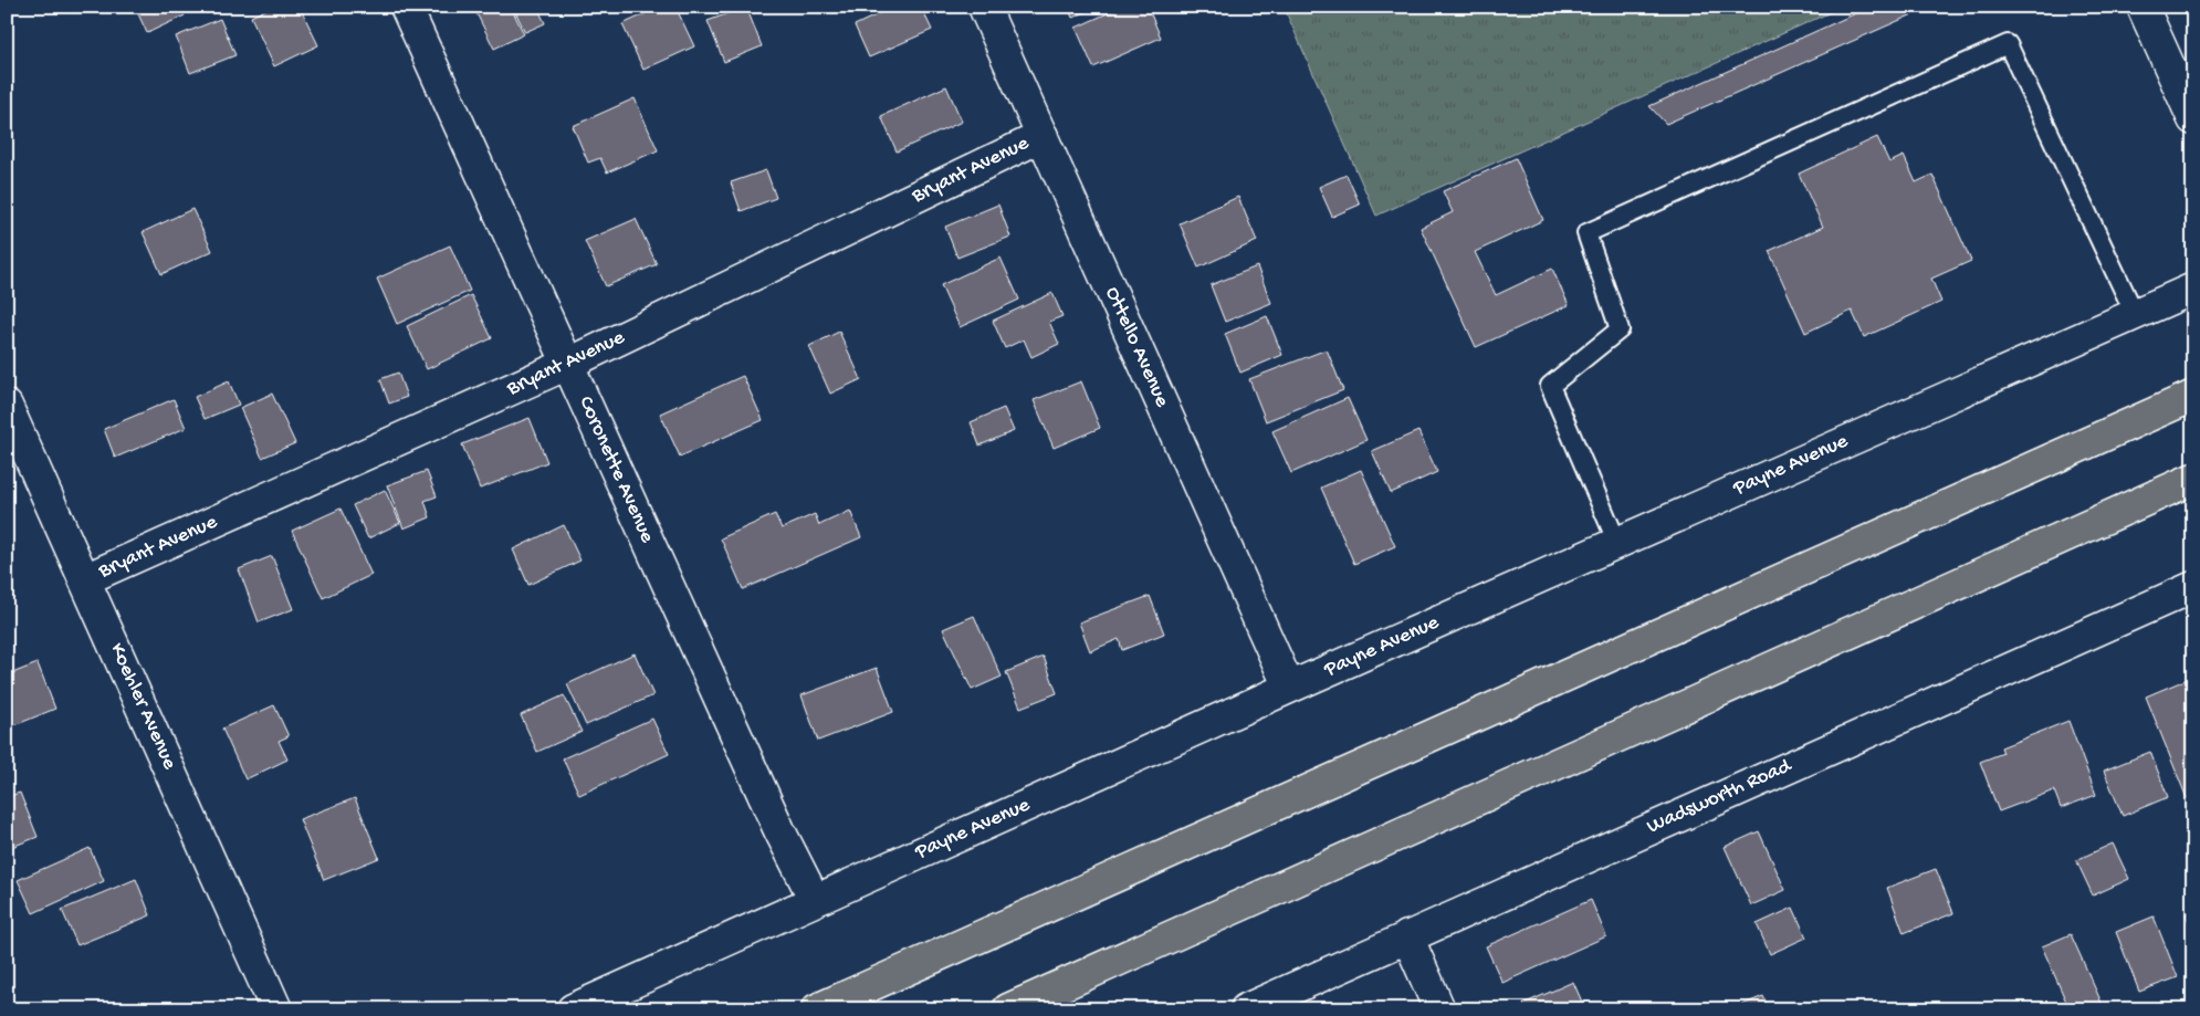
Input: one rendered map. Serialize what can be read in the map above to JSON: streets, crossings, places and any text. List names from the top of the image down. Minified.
{"streets":{"street":["Bryant Avenue","Ottello Avenue","Payne Avenue","Coronette Avenue","Koehler Avenue","Wadsworth Road"]},"crossings":[["Bryant Avenue","Ottello Avenue"],["Bryant Avenue","Coronette Avenue"],["Bryant Avenue","Koehler Avenue"],["Ottello Avenue","Payne Avenue"],["Payne Avenue","Coronette Avenue"]]}
